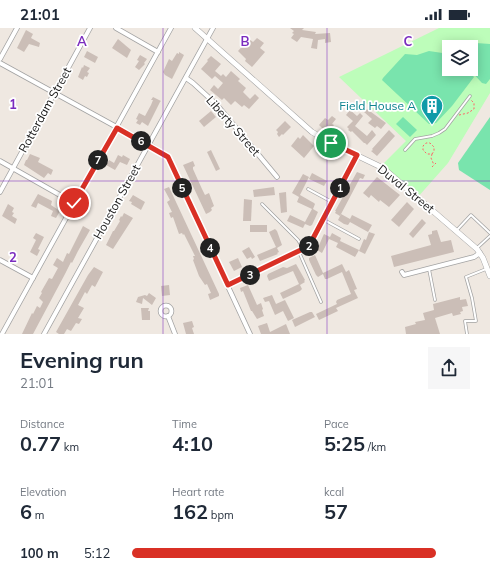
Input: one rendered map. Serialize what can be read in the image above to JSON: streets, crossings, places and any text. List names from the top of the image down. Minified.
{"streets":{"street":["Rotterdam Street","Liberty Street","Duval Street","Houston Street"]},"crossings":[["Liberty Street","Houston Street"],["Duval Street","Houston Street"]],"places":{"building":["Field House A"]},"page":{"status":"21:01","pins":["6","7","1","5","2","4","3"],"heading":["Evening run","21:01"],"stats":[["Distance","0.77 km"],["Time","4:10"],["Pace","5:25 /km"],["Elevation","6 m"],["Heart rate","162 bpm"],["kcal","57"]],"list":[{"name":"100 m","note":"5:12"}]},"grid":{"columns":["A","B","C"],"rows":["1","2"]}}
